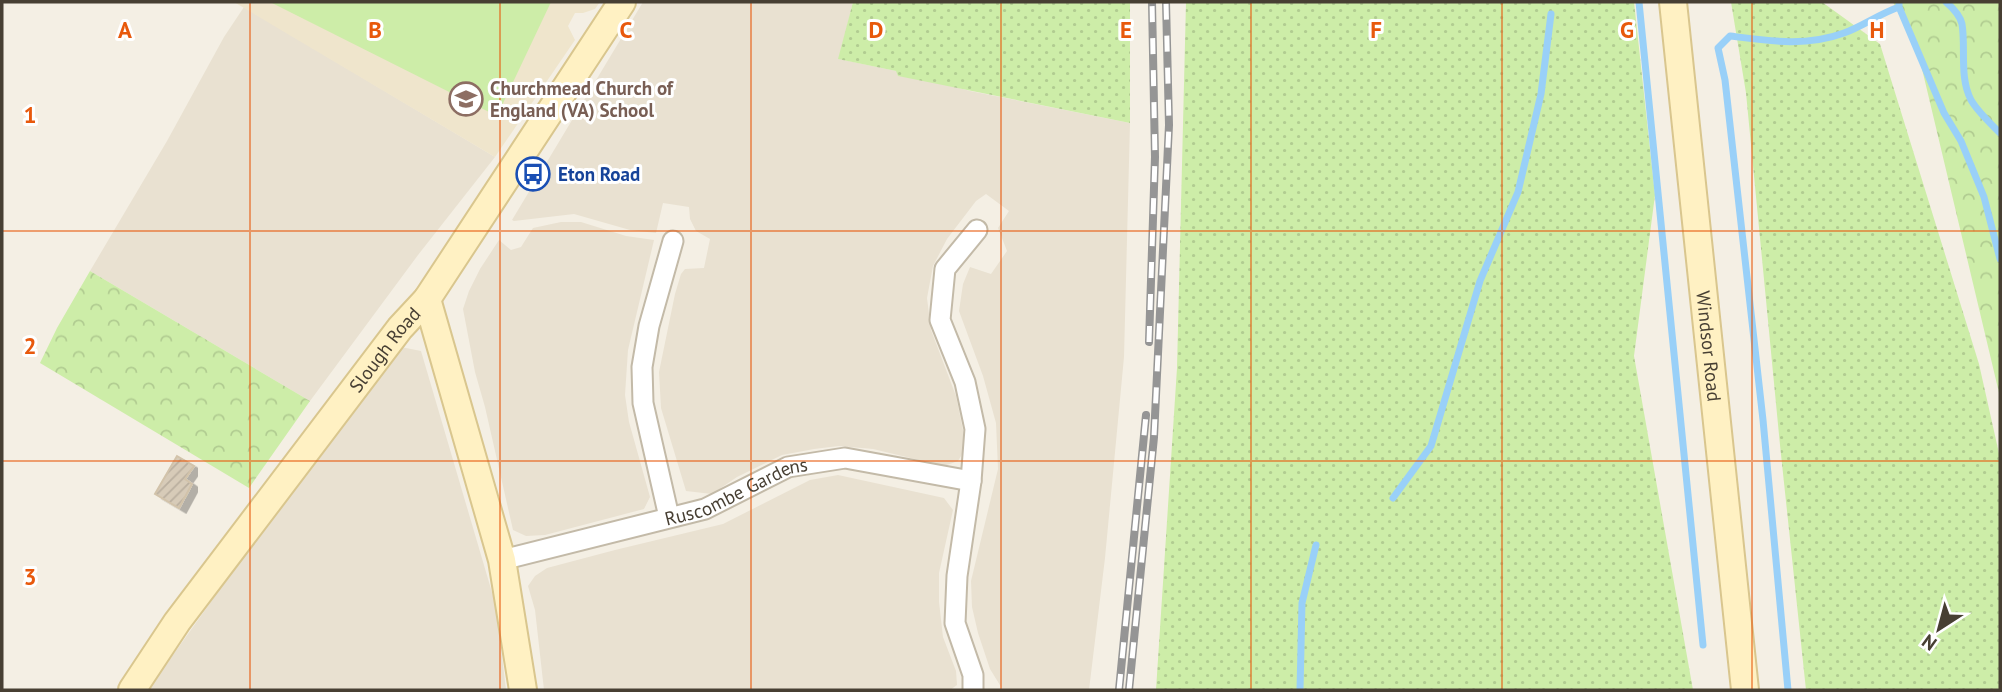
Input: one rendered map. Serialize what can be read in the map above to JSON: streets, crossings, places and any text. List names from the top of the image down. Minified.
{"streets":{"main road":["Windsor Road","Slough Road"],"street":["Ruscombe Gardens"]},"places":{"school or university":["Churchmead Church of England (VA) School"],"bus stop":["Eton Road"]},"north":"bottom left","grid":{"columns":["A","B","C","D","E","F","G","H"],"rows":["1","2","3"]}}
